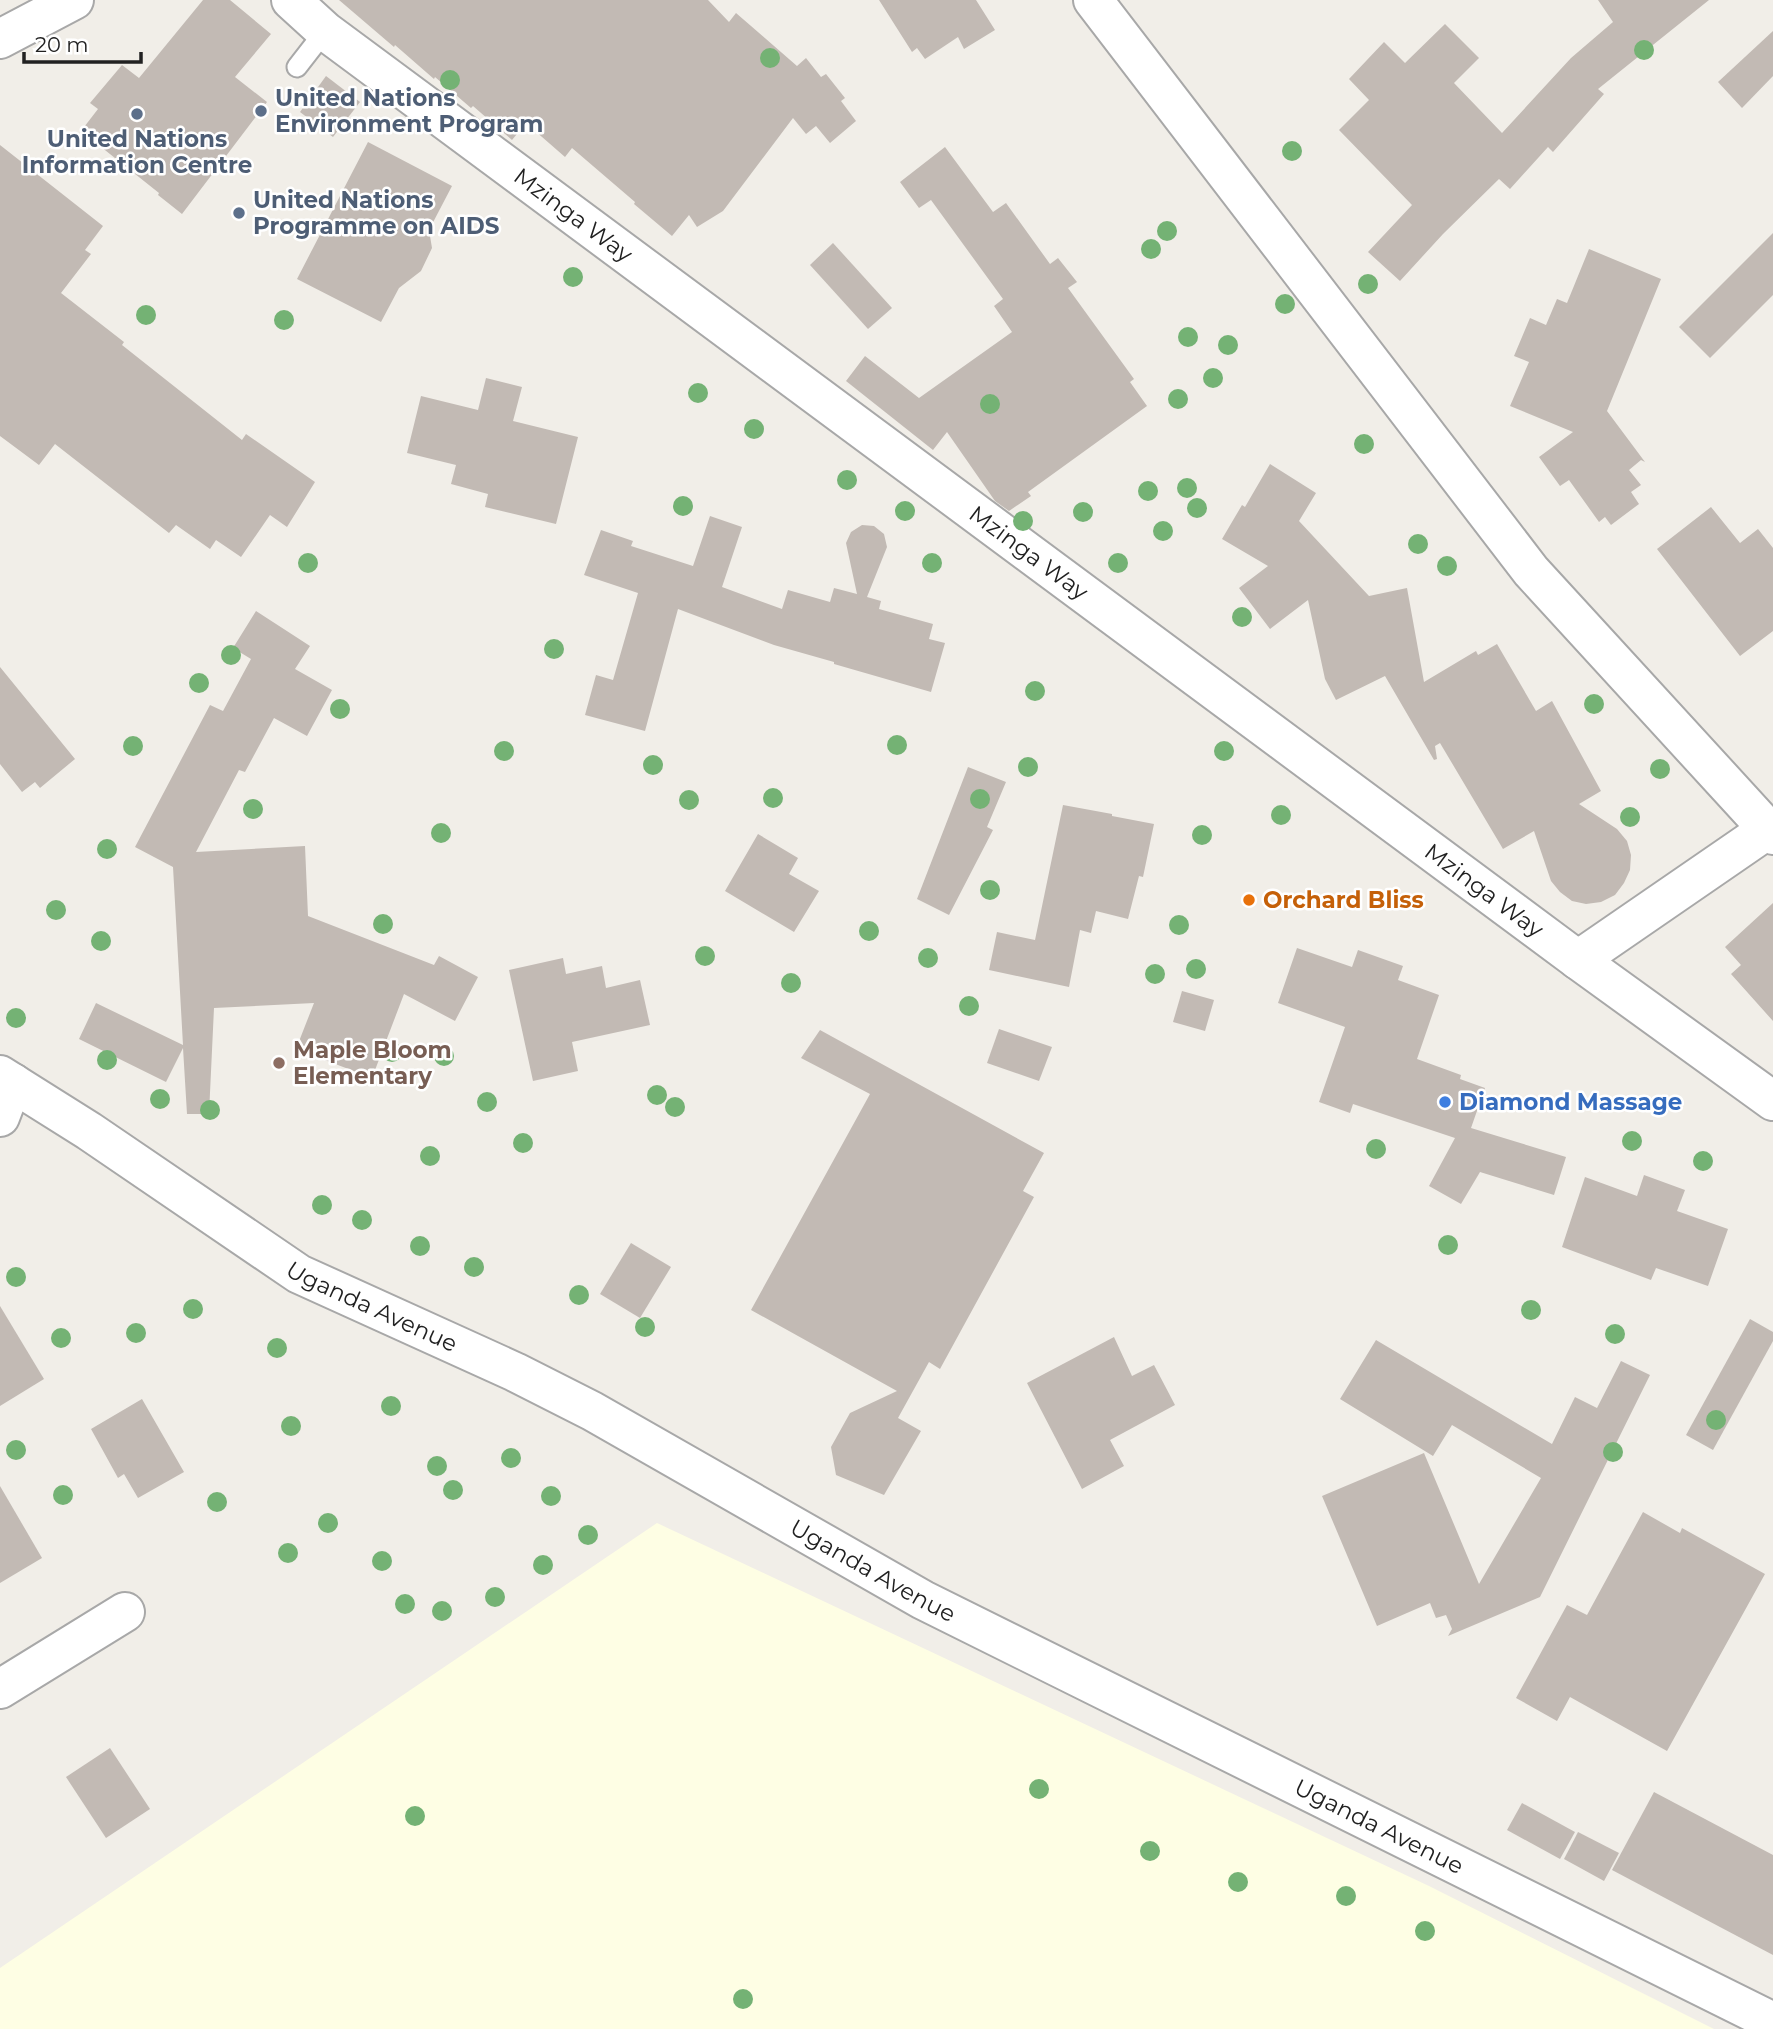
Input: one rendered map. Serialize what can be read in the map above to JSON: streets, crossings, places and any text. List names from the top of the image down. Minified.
{"streets":{"street":["Mzinga Way","Uganda Avenue"]},"places":["United Nations Environment Program","United Nations Information Centre","United Nations Programme on AIDS","Orchard Bliss","Maple Bloom Elementary","Diamond Massage"],"scale_bar":"20 m"}
